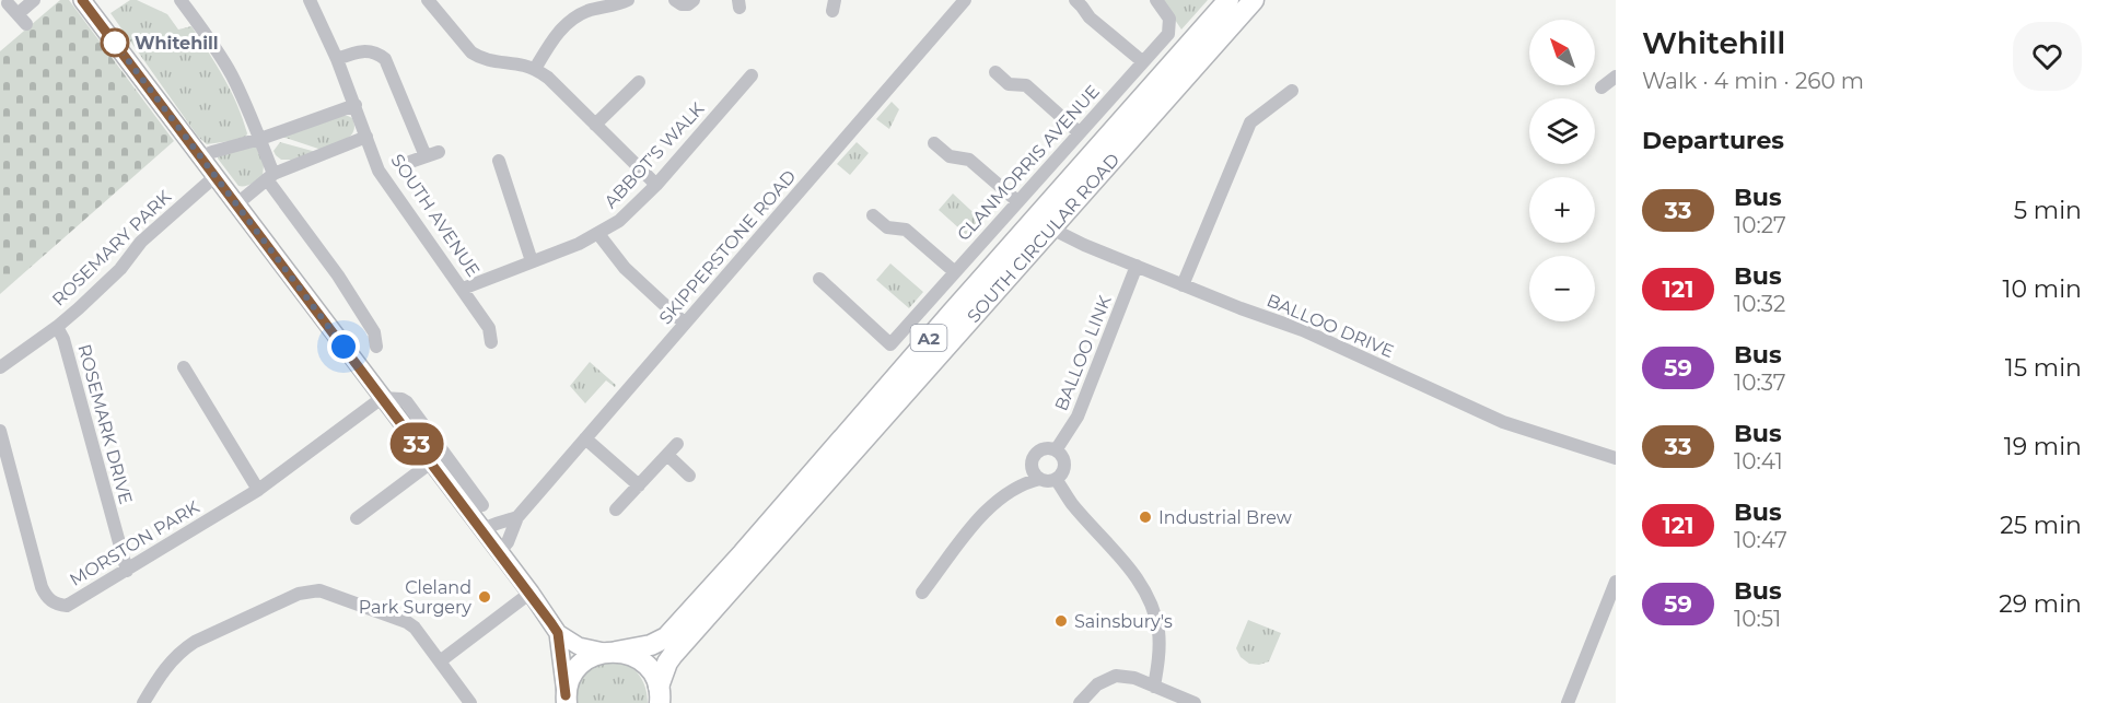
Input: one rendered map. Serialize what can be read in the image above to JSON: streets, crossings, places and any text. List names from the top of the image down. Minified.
{"streets":{"highway":["SOUTH CIRCULAR ROAD","A2"],"street":["ABBOT'S WALK","CLANMORRIS AVENUE","SOUTH AVENUE","SKIPPERSTONE ROAD","ROSEMARY PARK","BALLOO DRIVE","BALLOO LINK","ROSEMARK DRIVE","MORSTON PARK"]},"crossings":[["ABBOT'S WALK","SOUTH AVENUE"],["SOUTH CIRCULAR ROAD","BALLOO DRIVE"],["SOUTH CIRCULAR ROAD","A2"],["ROSEMARY PARK","ROSEMARK DRIVE"],["BALLOO DRIVE","BALLOO LINK"],["ROSEMARK DRIVE","MORSTON PARK"]],"places":["Whitehill","Industrial Brew","Cleland Park Surgery","Sainsbury's"],"lines":["bus line 33"],"north":"top left","page":{"on_map":"33","heading":[["Whitehill","Walk · 4 min · 260 m"],"Departures"],"map_buttons":["+","−"],"list":[{"mark":"33","name":"Bus","note":"10:27","value":"5 min"},{"mark":"121","name":"Bus","note":"10:32","value":"10 min"},{"mark":"59","name":"Bus","note":"10:37","value":"15 min"},{"mark":"33","name":"Bus","note":"10:41","value":"19 min"},{"mark":"121","name":"Bus","note":"10:47","value":"25 min"},{"mark":"59","name":"Bus","note":"10:51","value":"29 min"}]}}
